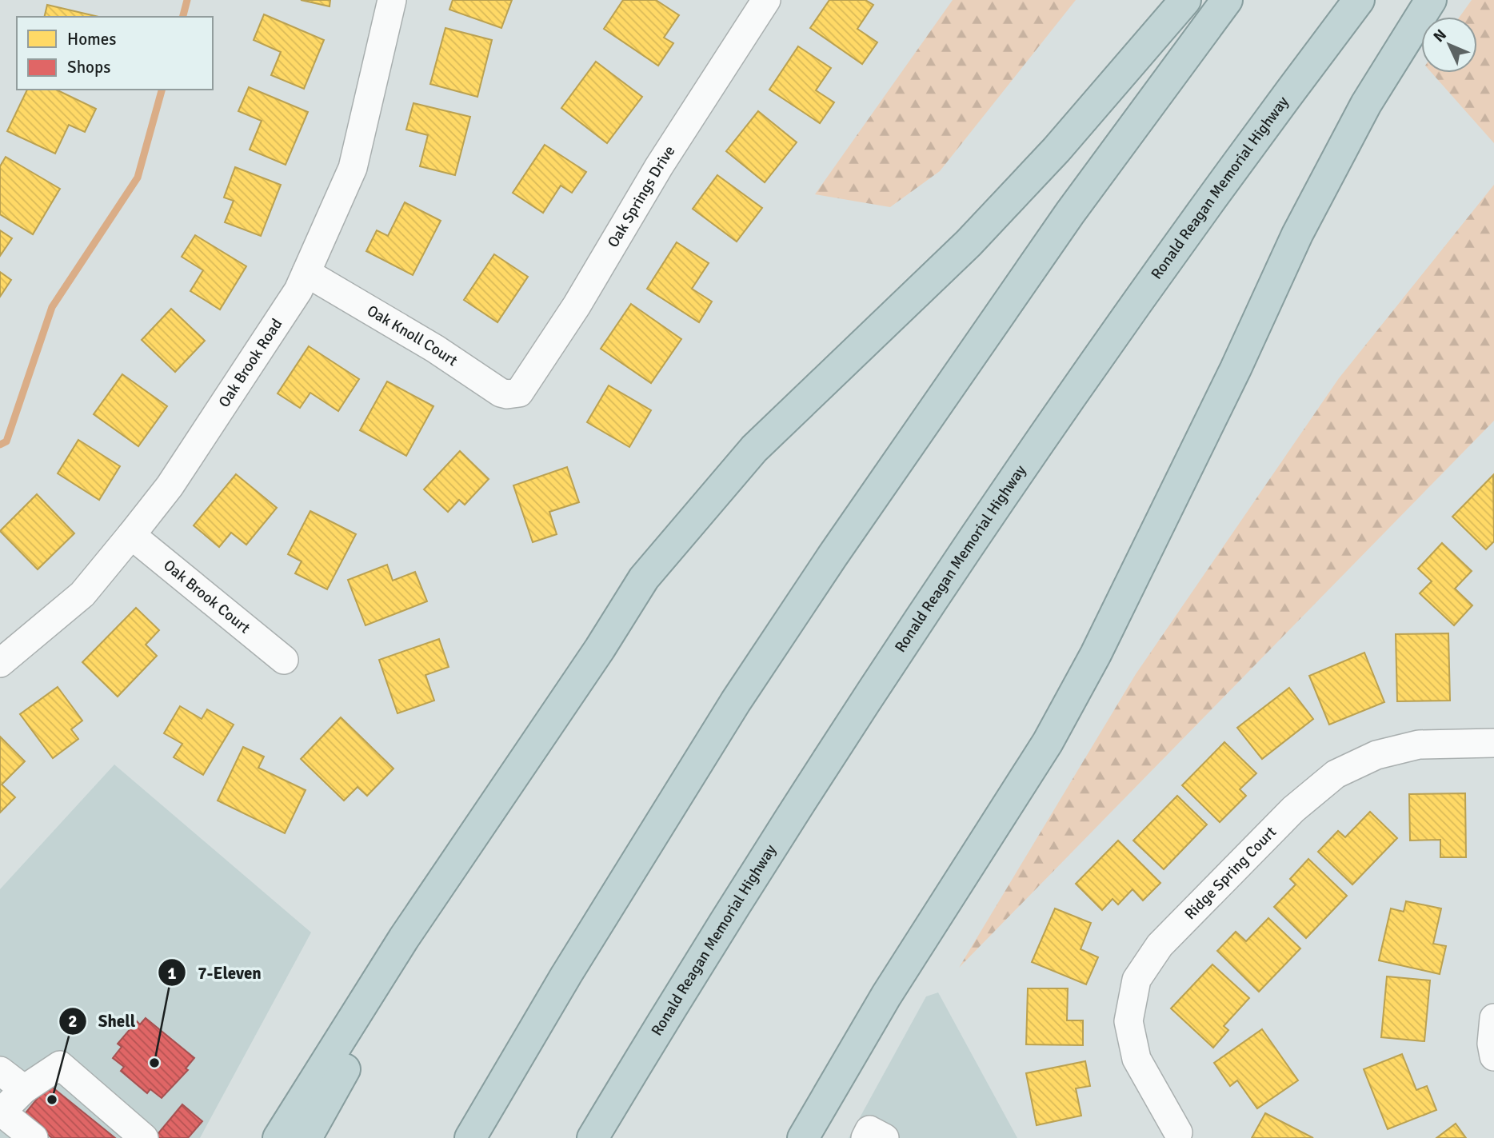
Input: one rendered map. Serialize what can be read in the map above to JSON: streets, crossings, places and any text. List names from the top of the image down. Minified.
{"streets":{"highway":["Ronald Reagan Memorial Highway"],"street":["Oak Springs Drive","Oak Knoll Court","Oak Brook Road","Oak Brook Court","Ridge Spring Court"]},"crossings":[["Oak Springs Drive","Oak Knoll Court"],["Oak Knoll Court","Oak Brook Road"],["Oak Brook Road","Oak Brook Court"]],"places":["7-Eleven","Shell"],"legend":["Homes","Shops"],"north":"top left"}
